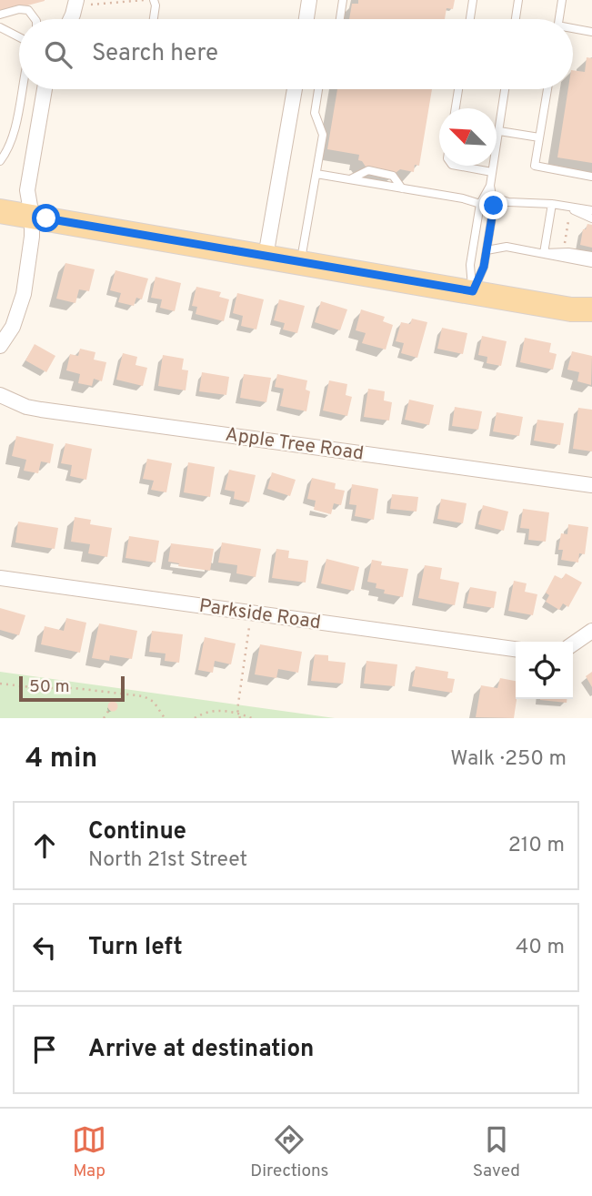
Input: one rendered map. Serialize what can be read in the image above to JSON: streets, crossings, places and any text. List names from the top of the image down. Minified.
{"streets":{"street":["Apple Tree Road","Parkside Road"]},"scale_bar":"50 m","north":"top left","page":{"search":"Search here","scale":"50 m","heading":["4 min","Walk · 250 m"],"list":[["Continue","North 21st Street","210 m"],["Turn left","40 m"],"Arrive at destination"],"nav":["Map","Directions","Saved"]}}
